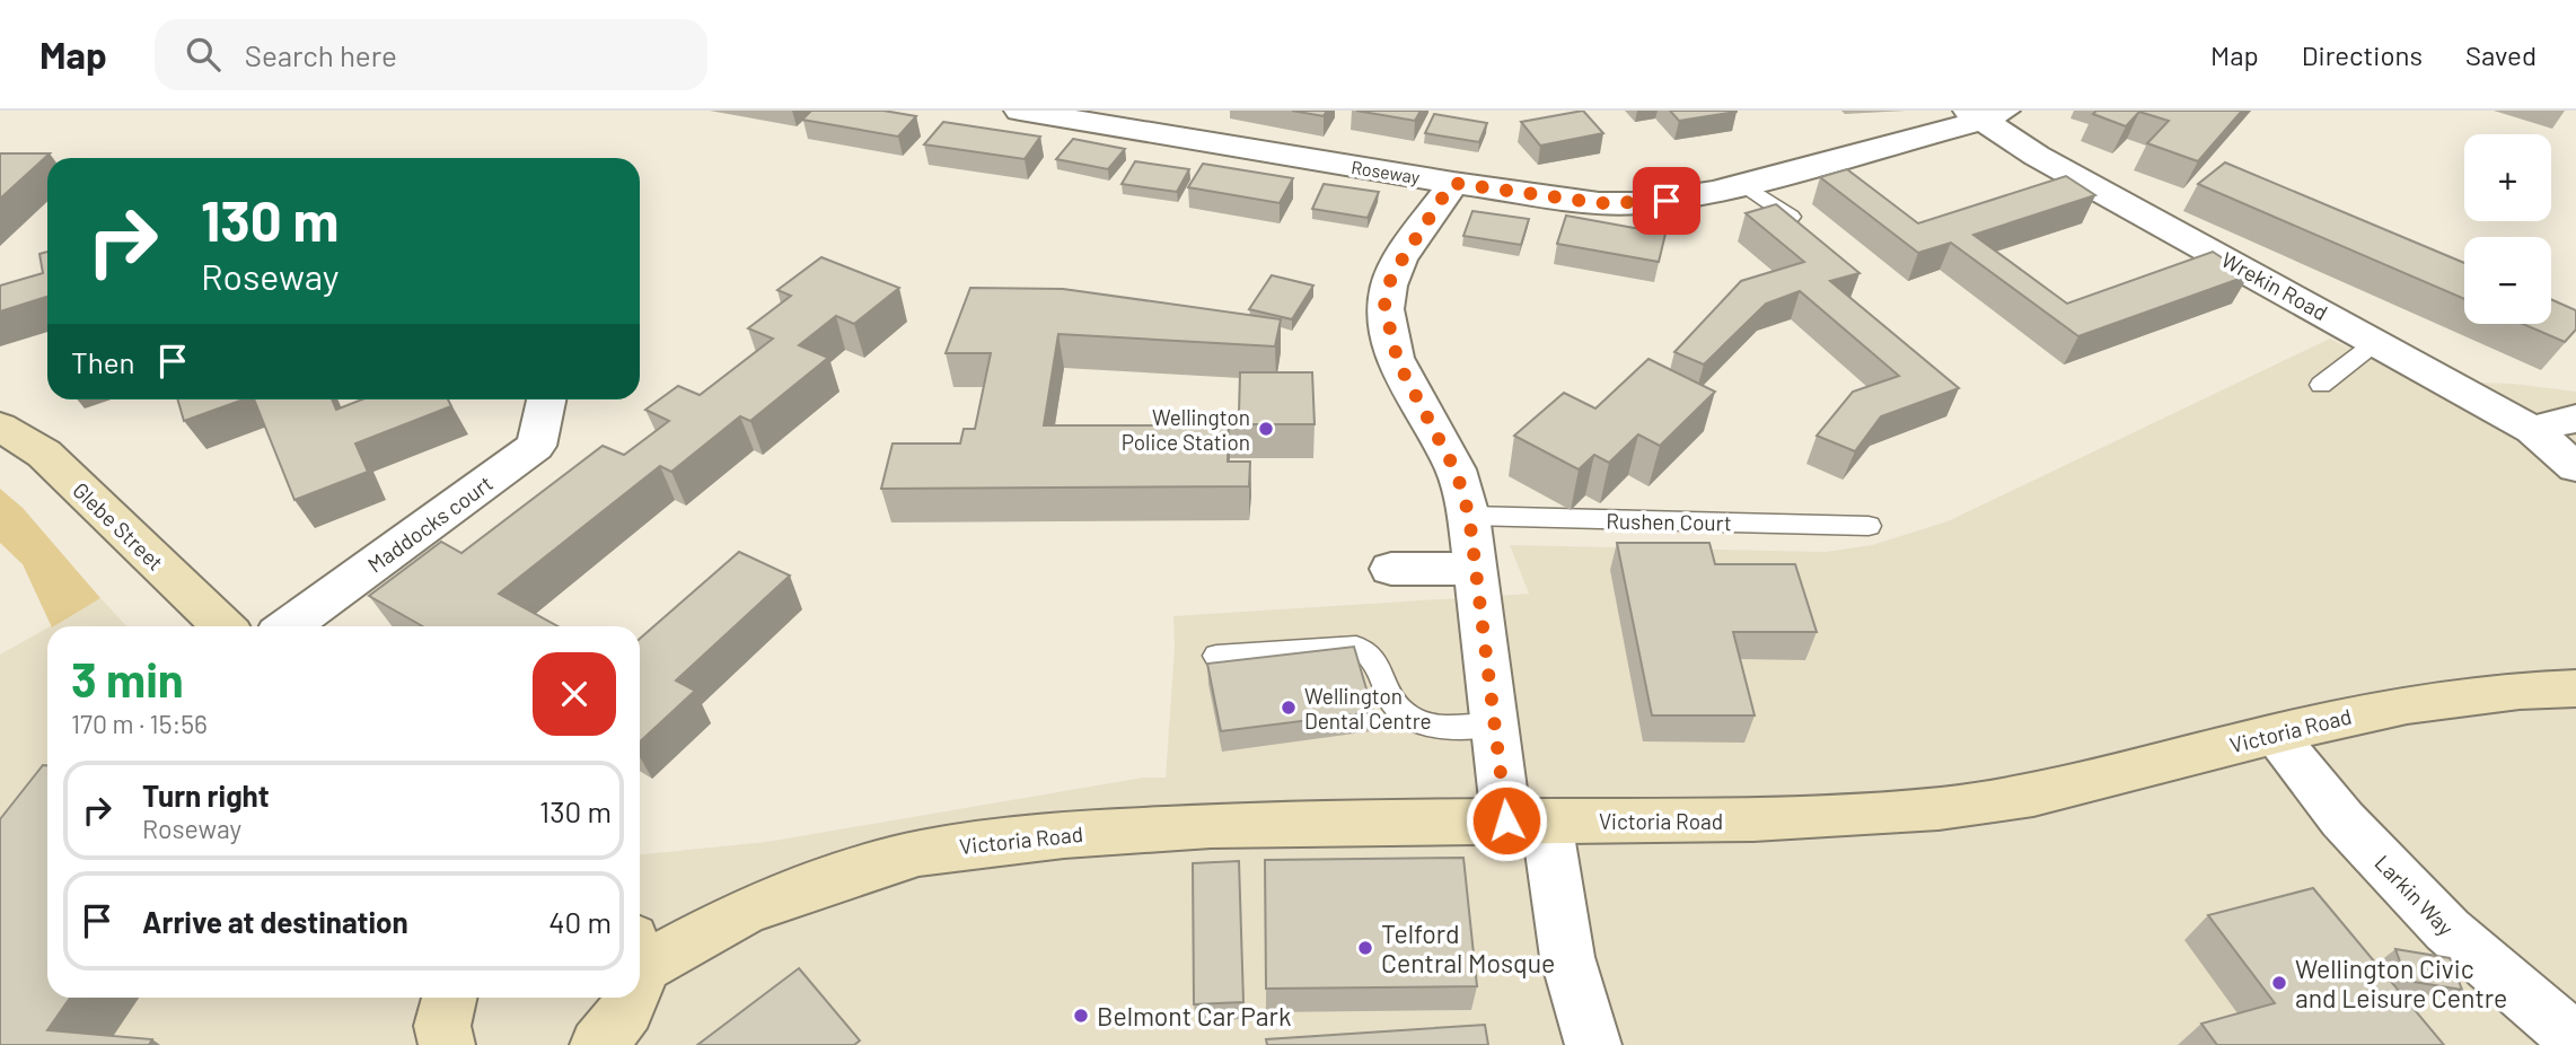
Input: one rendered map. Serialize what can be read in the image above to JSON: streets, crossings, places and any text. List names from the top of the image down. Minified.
{"streets":{"street":["Roseway","Wrekin Road","Maddocks court","Glebe Street","Victoria Road","Larkin Way"],"lane":["Rushen Court"]},"crossings":[["Roseway","Wrekin Road"],["Victoria Road","Larkin Way"]],"places":["Wellington Police Station","Wellington Dental Centre","Telford Central Mosque","Wellington Civic and Leisure Centre","Belmont Car Park"],"page":{"header":"Map","search":"Search here","nav":["Map","Directions","Saved"],"map_buttons":["+","−"],"turn":["130 m","Roseway"],"then":"Then","heading":["3 min","170 m · 15:56"],"list":[{"name":"Turn right","note":"Roseway","value":"130 m"},{"name":"Arrive at destination","value":"40 m"}]}}
